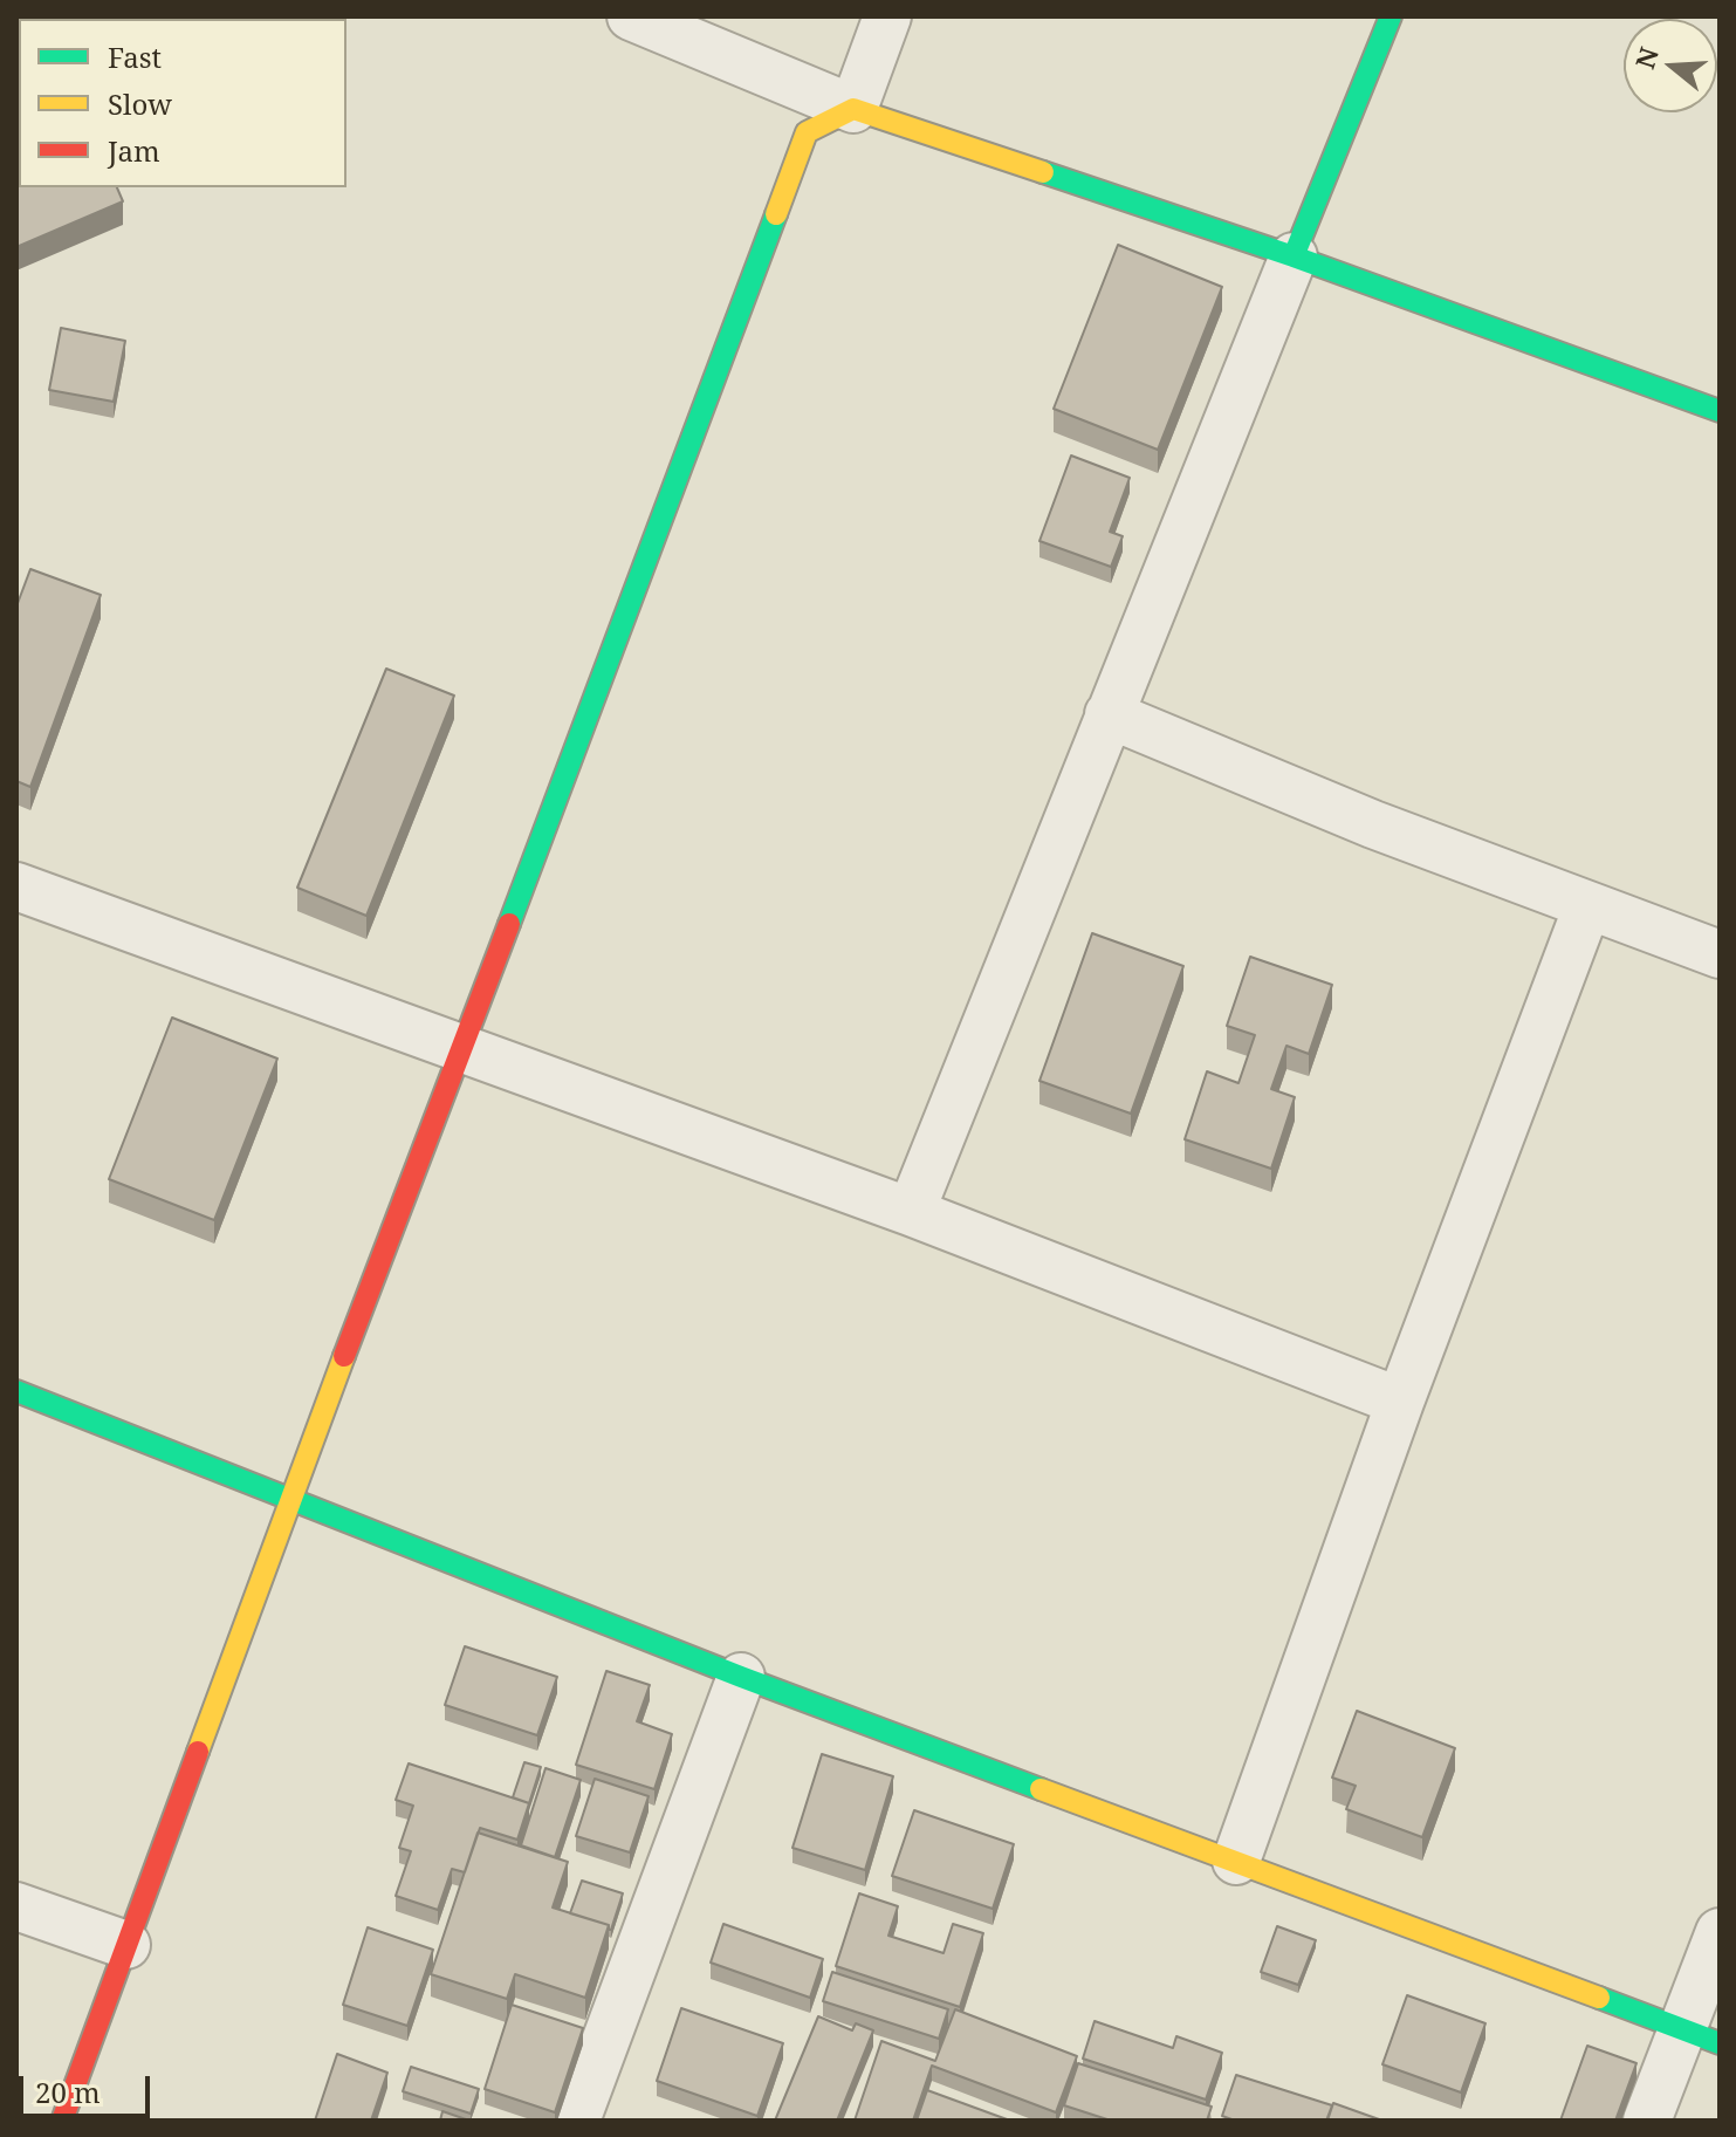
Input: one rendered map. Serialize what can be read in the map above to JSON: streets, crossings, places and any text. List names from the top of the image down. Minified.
{"legend":["Fast","Slow","Jam"],"scale_bar":"20 m","north":"left"}
